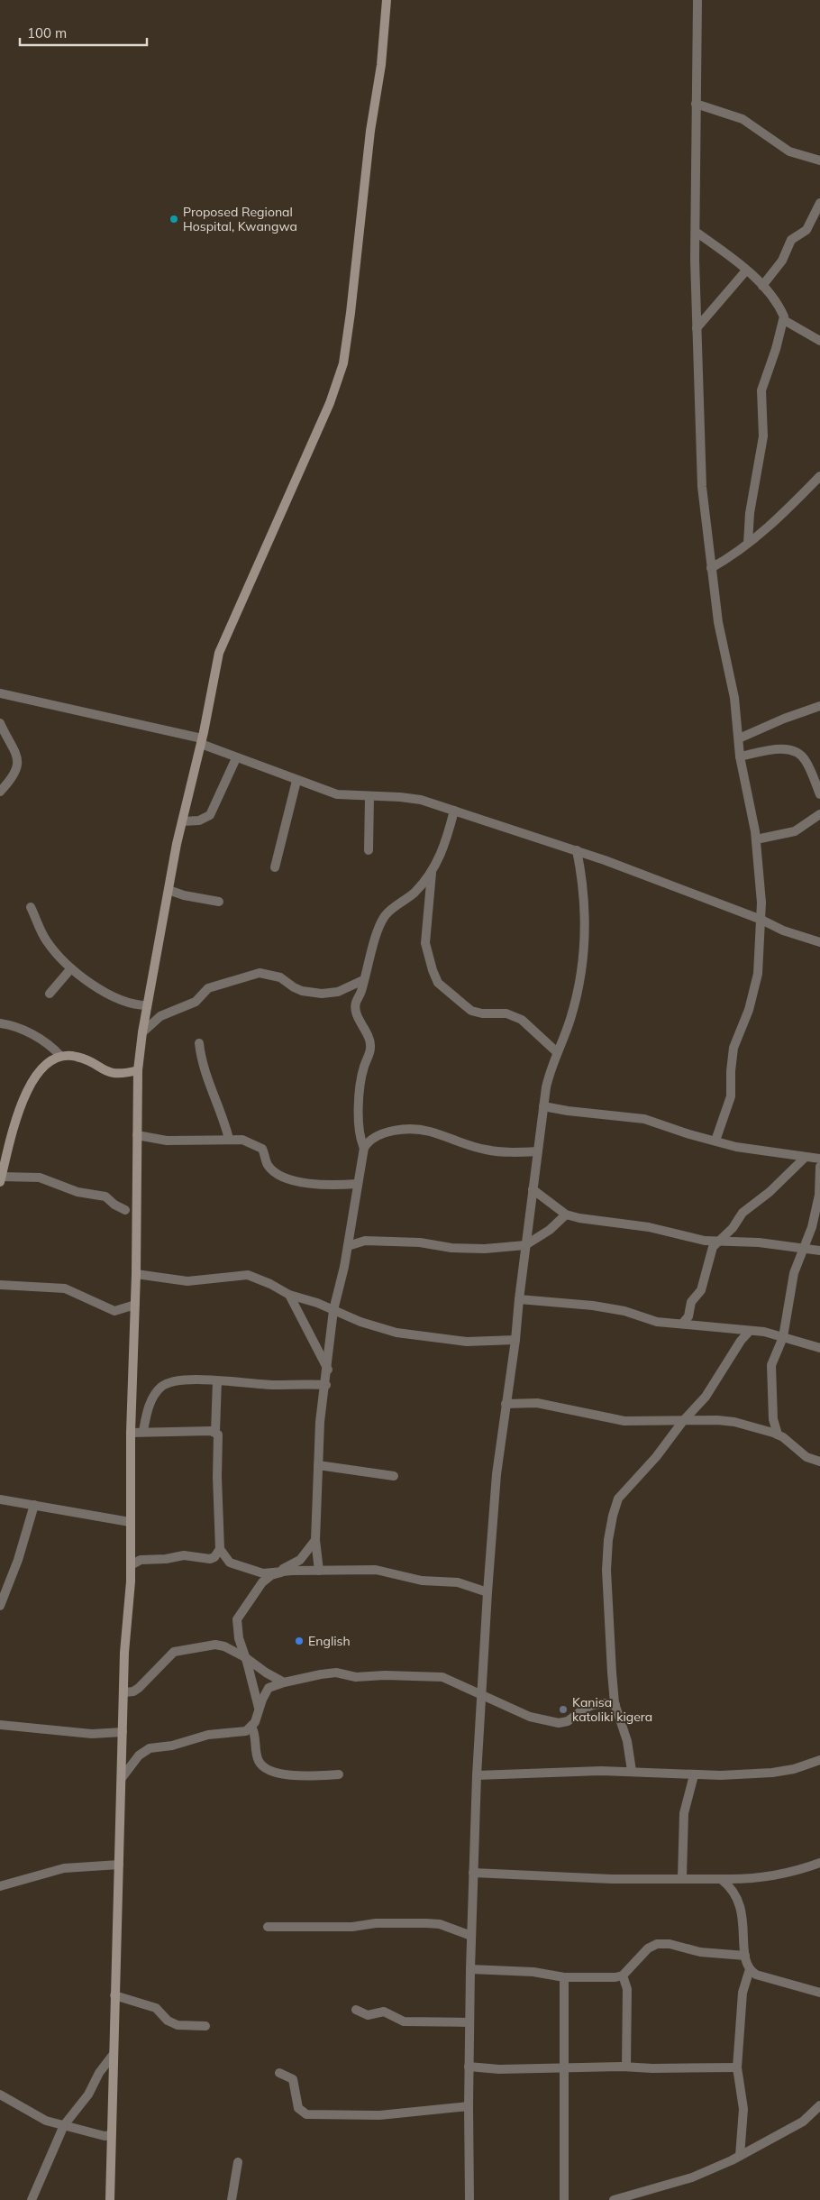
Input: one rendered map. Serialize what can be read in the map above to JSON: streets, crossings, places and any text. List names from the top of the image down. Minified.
{"places":["Proposed Regional Hospital, Kwangwa","English","Kanisa katoliki kigera"],"scale_bar":"100 m"}
